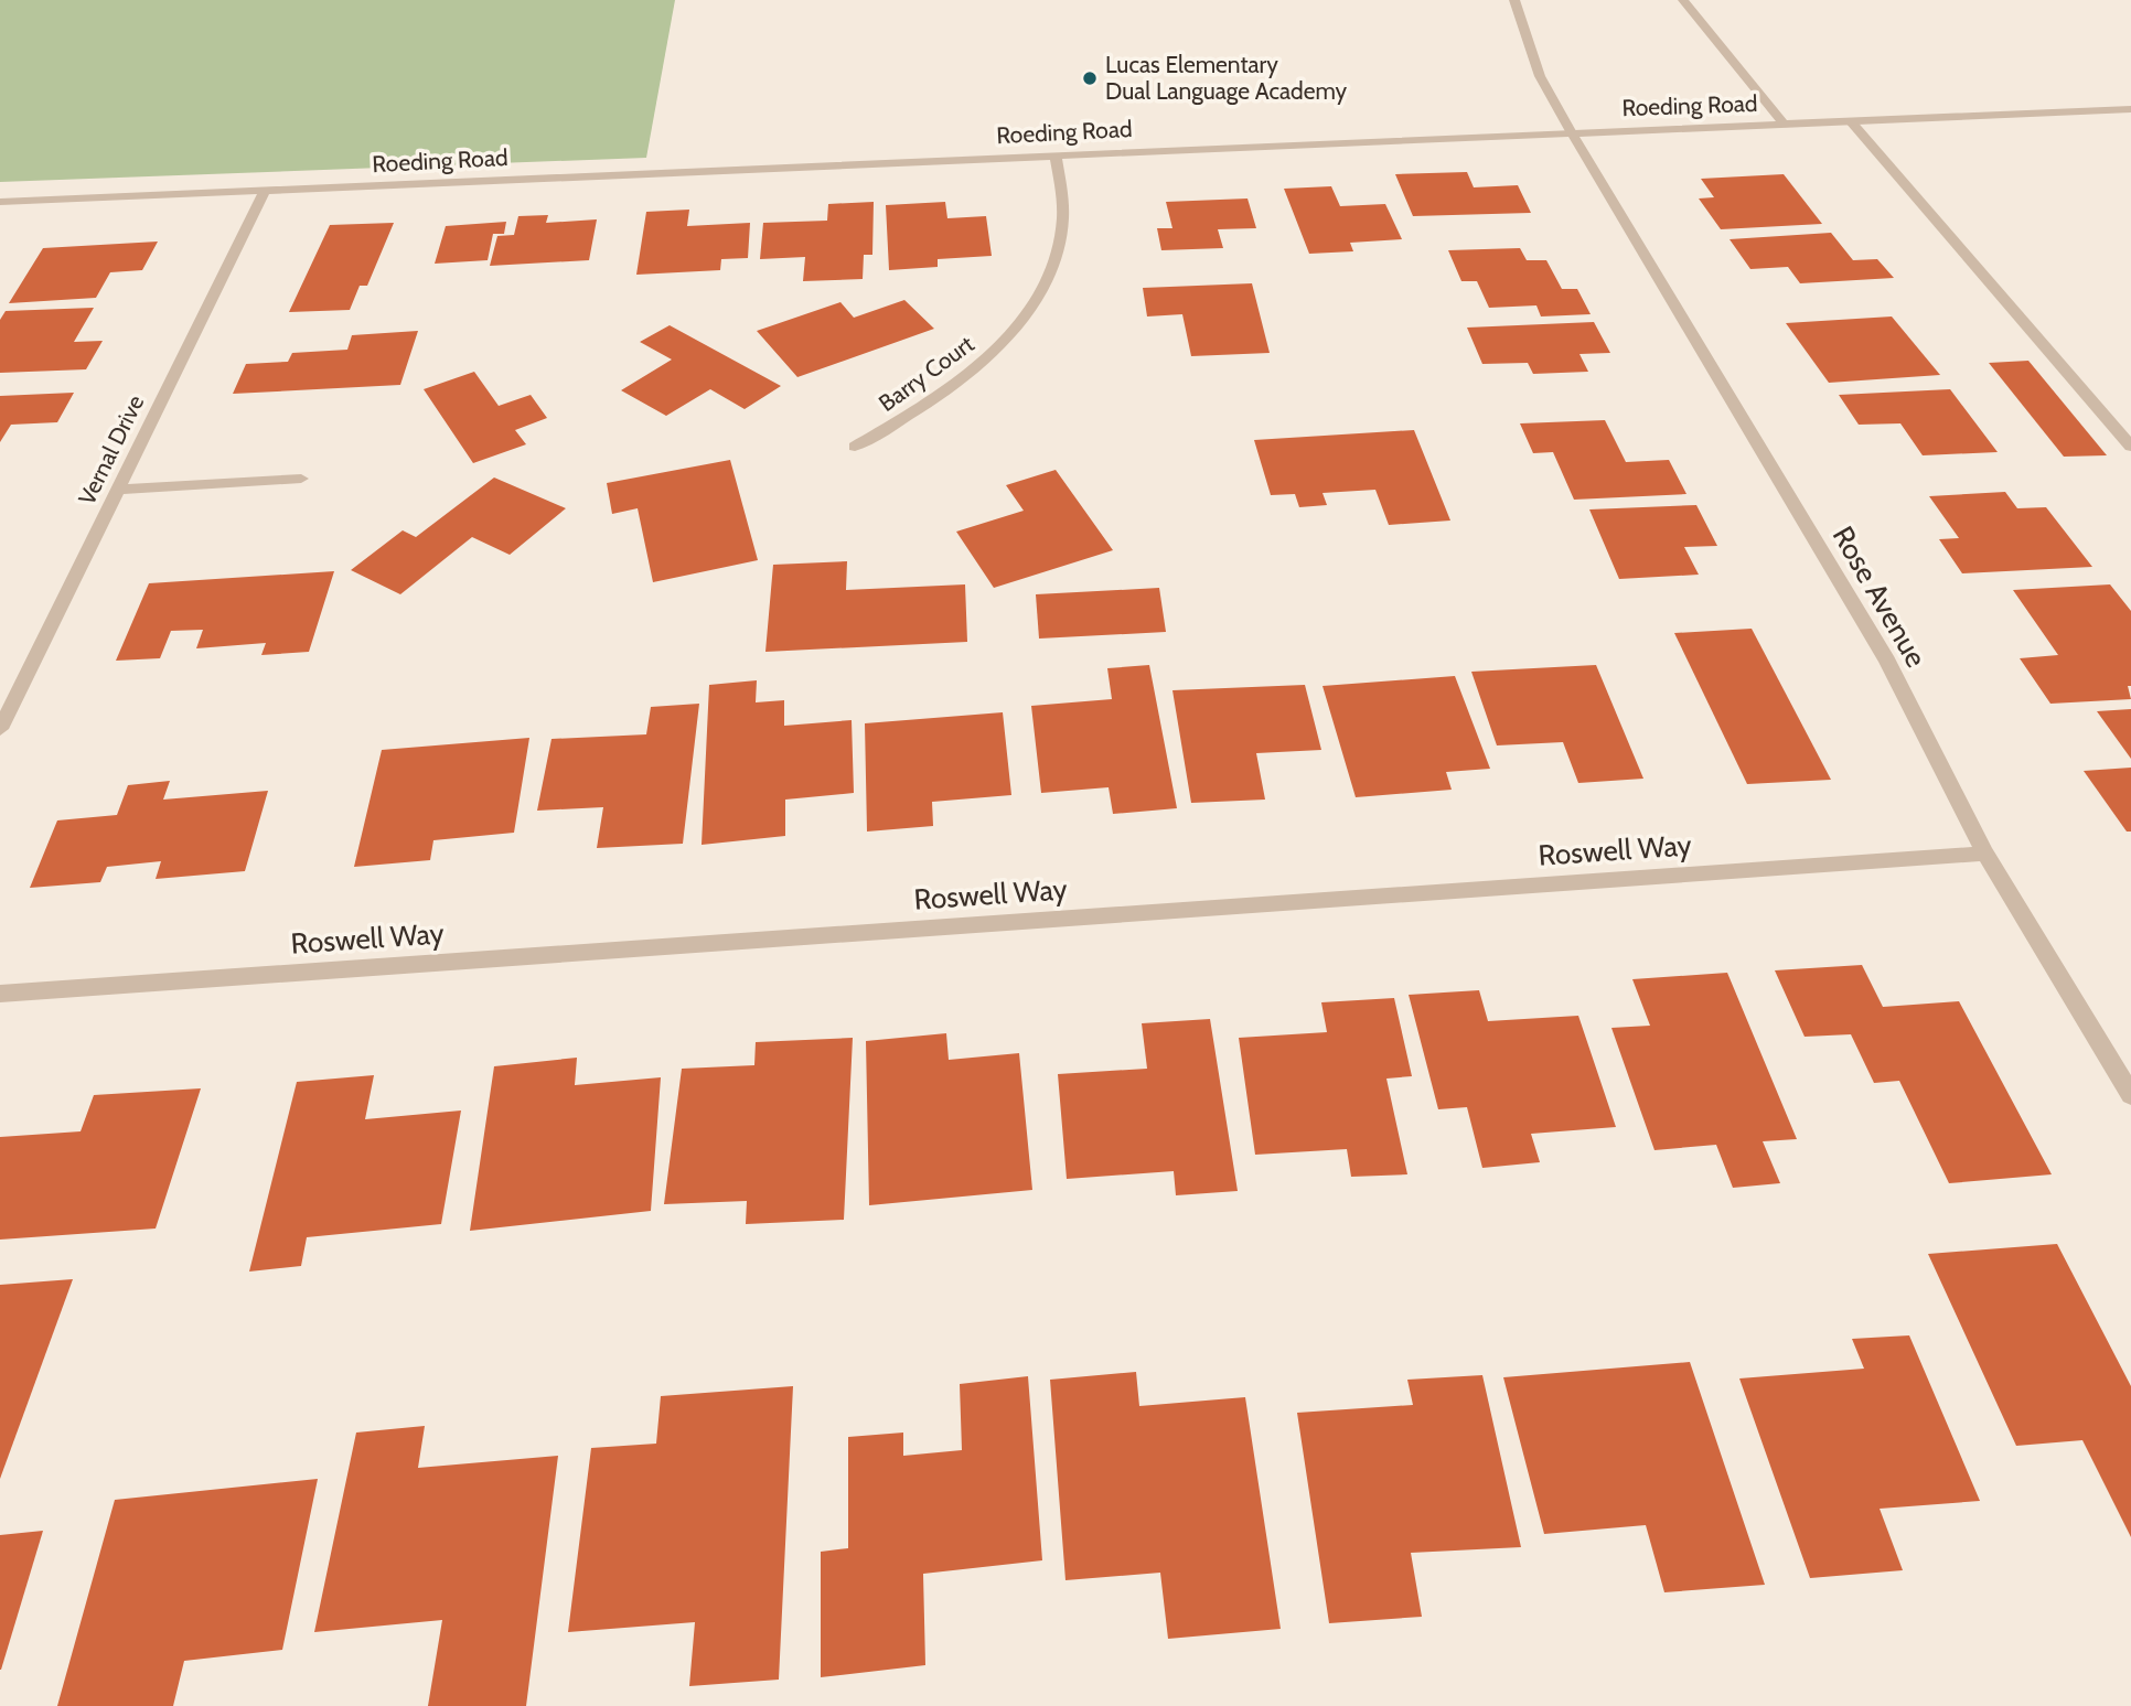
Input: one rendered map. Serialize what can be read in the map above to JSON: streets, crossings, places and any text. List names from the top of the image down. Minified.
{"streets":{"street":["Roeding Road","Barry Court","Vernal Drive","Rose Avenue","Roswell Way"]},"crossings":[["Roeding Road","Barry Court"],["Roeding Road","Vernal Drive"],["Roeding Road","Rose Avenue"],["Rose Avenue","Roswell Way"]],"places":["Lucas Elementary Dual Language Academy"]}
